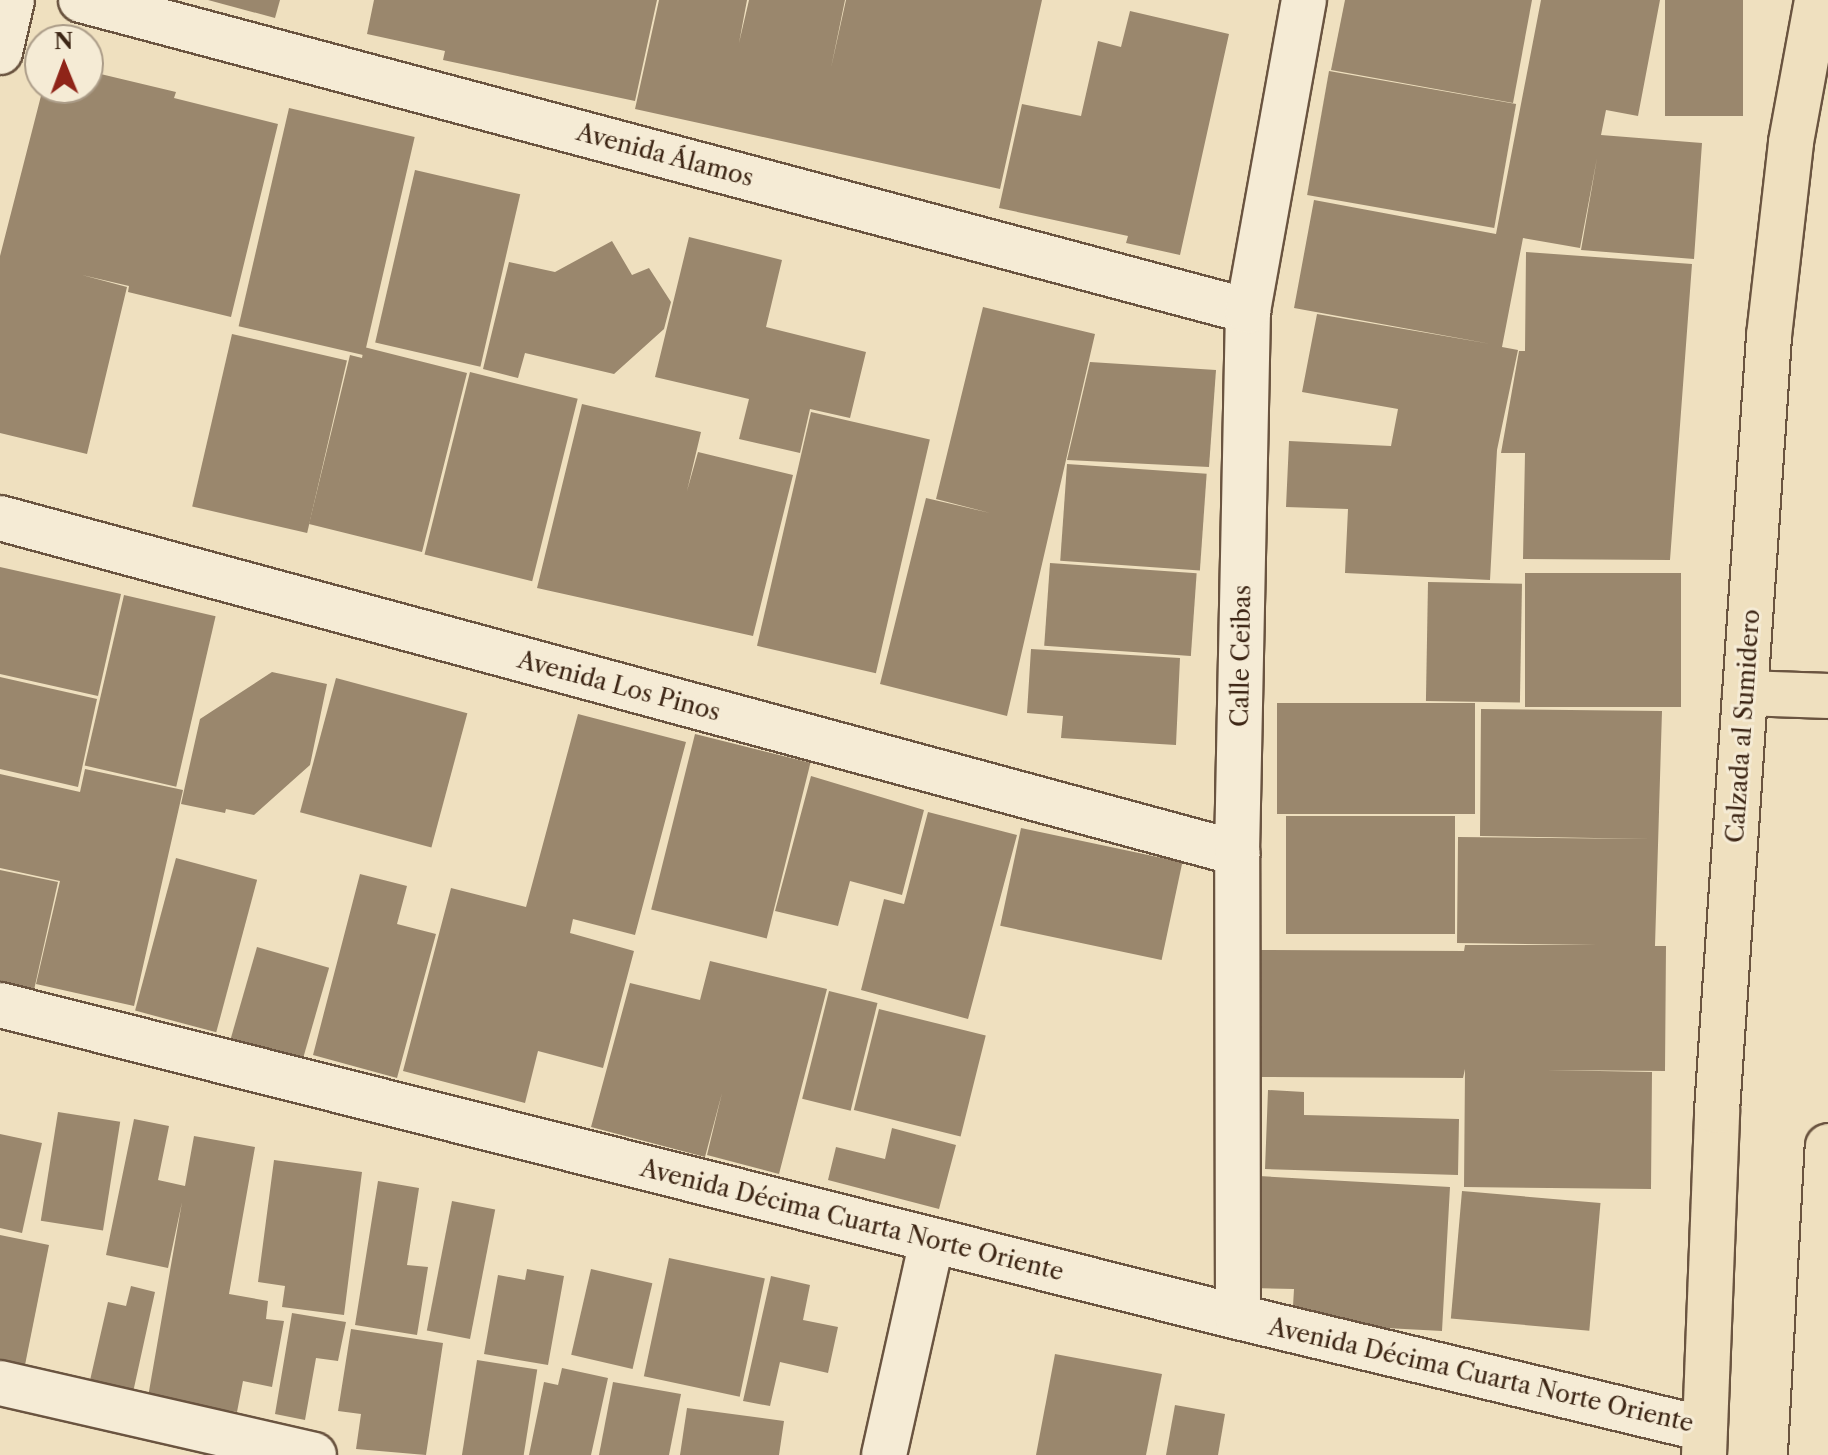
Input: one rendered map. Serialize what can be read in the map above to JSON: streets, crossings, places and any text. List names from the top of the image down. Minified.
{"streets":{"main road":["Calzada al Sumidero"],"street":["Avenida Álamos","Calle Ceibas","Avenida Los Pinos","Avenida Décima Cuarta Norte Oriente"]},"crossings":[["Avenida Álamos","Calle Ceibas"],["Calle Ceibas","Avenida Los Pinos"],["Calle Ceibas","Avenida Décima Cuarta Norte Oriente"],["Calzada al Sumidero","Avenida Décima Cuarta Norte Oriente"]],"north":"top"}
